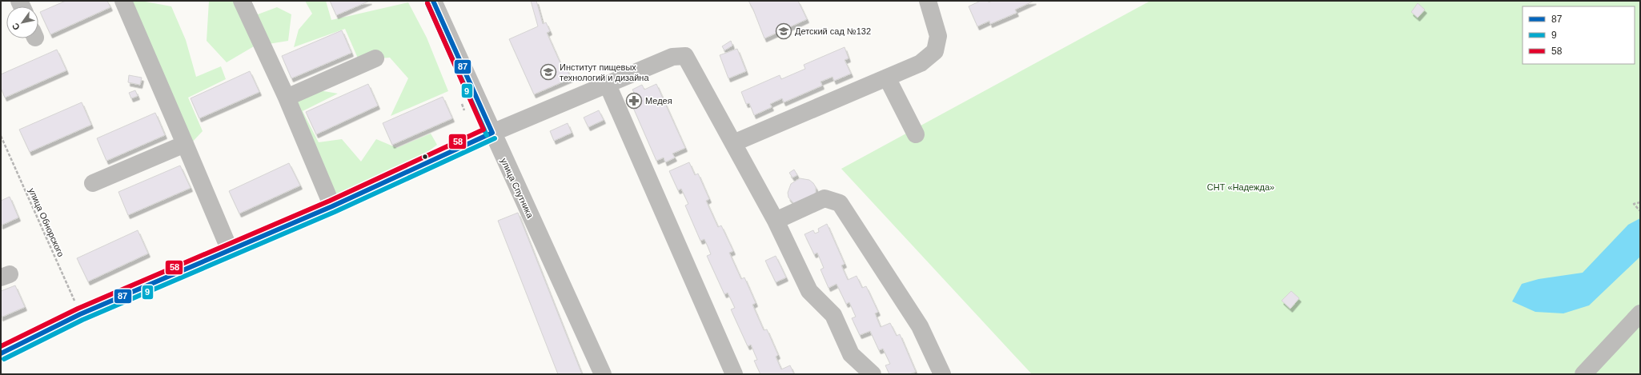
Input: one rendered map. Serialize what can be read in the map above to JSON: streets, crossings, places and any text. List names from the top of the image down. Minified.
{"streets":{"street":["улица Спутника"],"path":["улица Обнорского"]},"parks":["СНТ «Надежда»"],"places":{"school or university":["Детский сад №132","Институт пищевых технологий и дизайна"],"pharmacy":["Медея"]},"lines":["transit line 87","transit line 9","transit line 58"],"legend":["87","9","58"],"north":"bottom left"}
